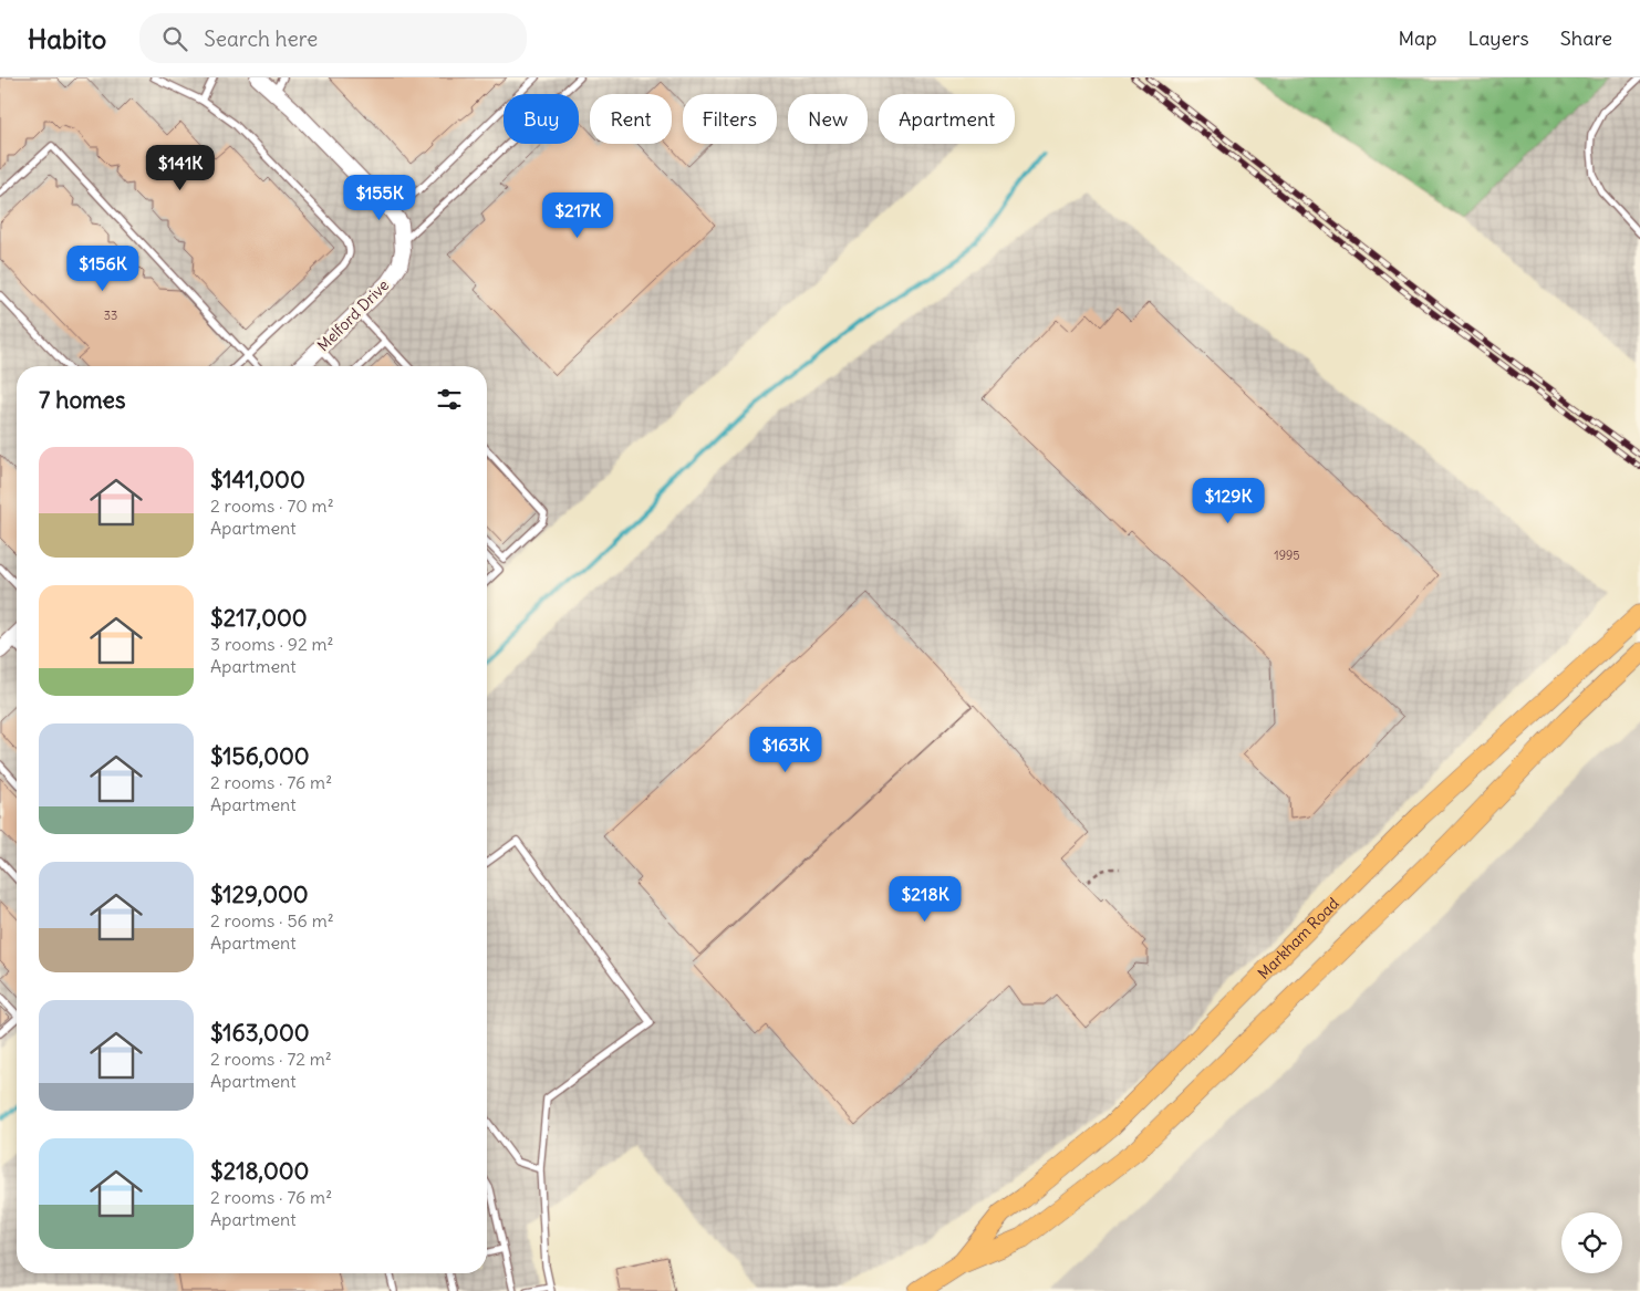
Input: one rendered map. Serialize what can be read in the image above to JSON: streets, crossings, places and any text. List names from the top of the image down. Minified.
{"streets":{"main road":["Markham Road"],"street":["Melford Drive"]},"house_numbers":["33","1995"],"page":{"header":"Habito","search":"Search here","nav":["Map","Layers","Share"],"chip":["Buy","Rent","Filters","New","Apartment"],"price":["$141K","$155K","$217K","$156K","$129K","$163K","$218K"],"heading":"7 homes","list":[{"name":"$141,000","note":"2 rooms · 70 m² · Apartment"},{"name":"$217,000","note":"3 rooms · 92 m² · Apartment"},{"name":"$156,000","note":"2 rooms · 76 m² · Apartment"},{"name":"$129,000","note":"2 rooms · 56 m² · Apartment"},{"name":"$163,000","note":"2 rooms · 72 m² · Apartment"},{"name":"$218,000","note":"2 rooms · 76 m² · Apartment"}]}}
